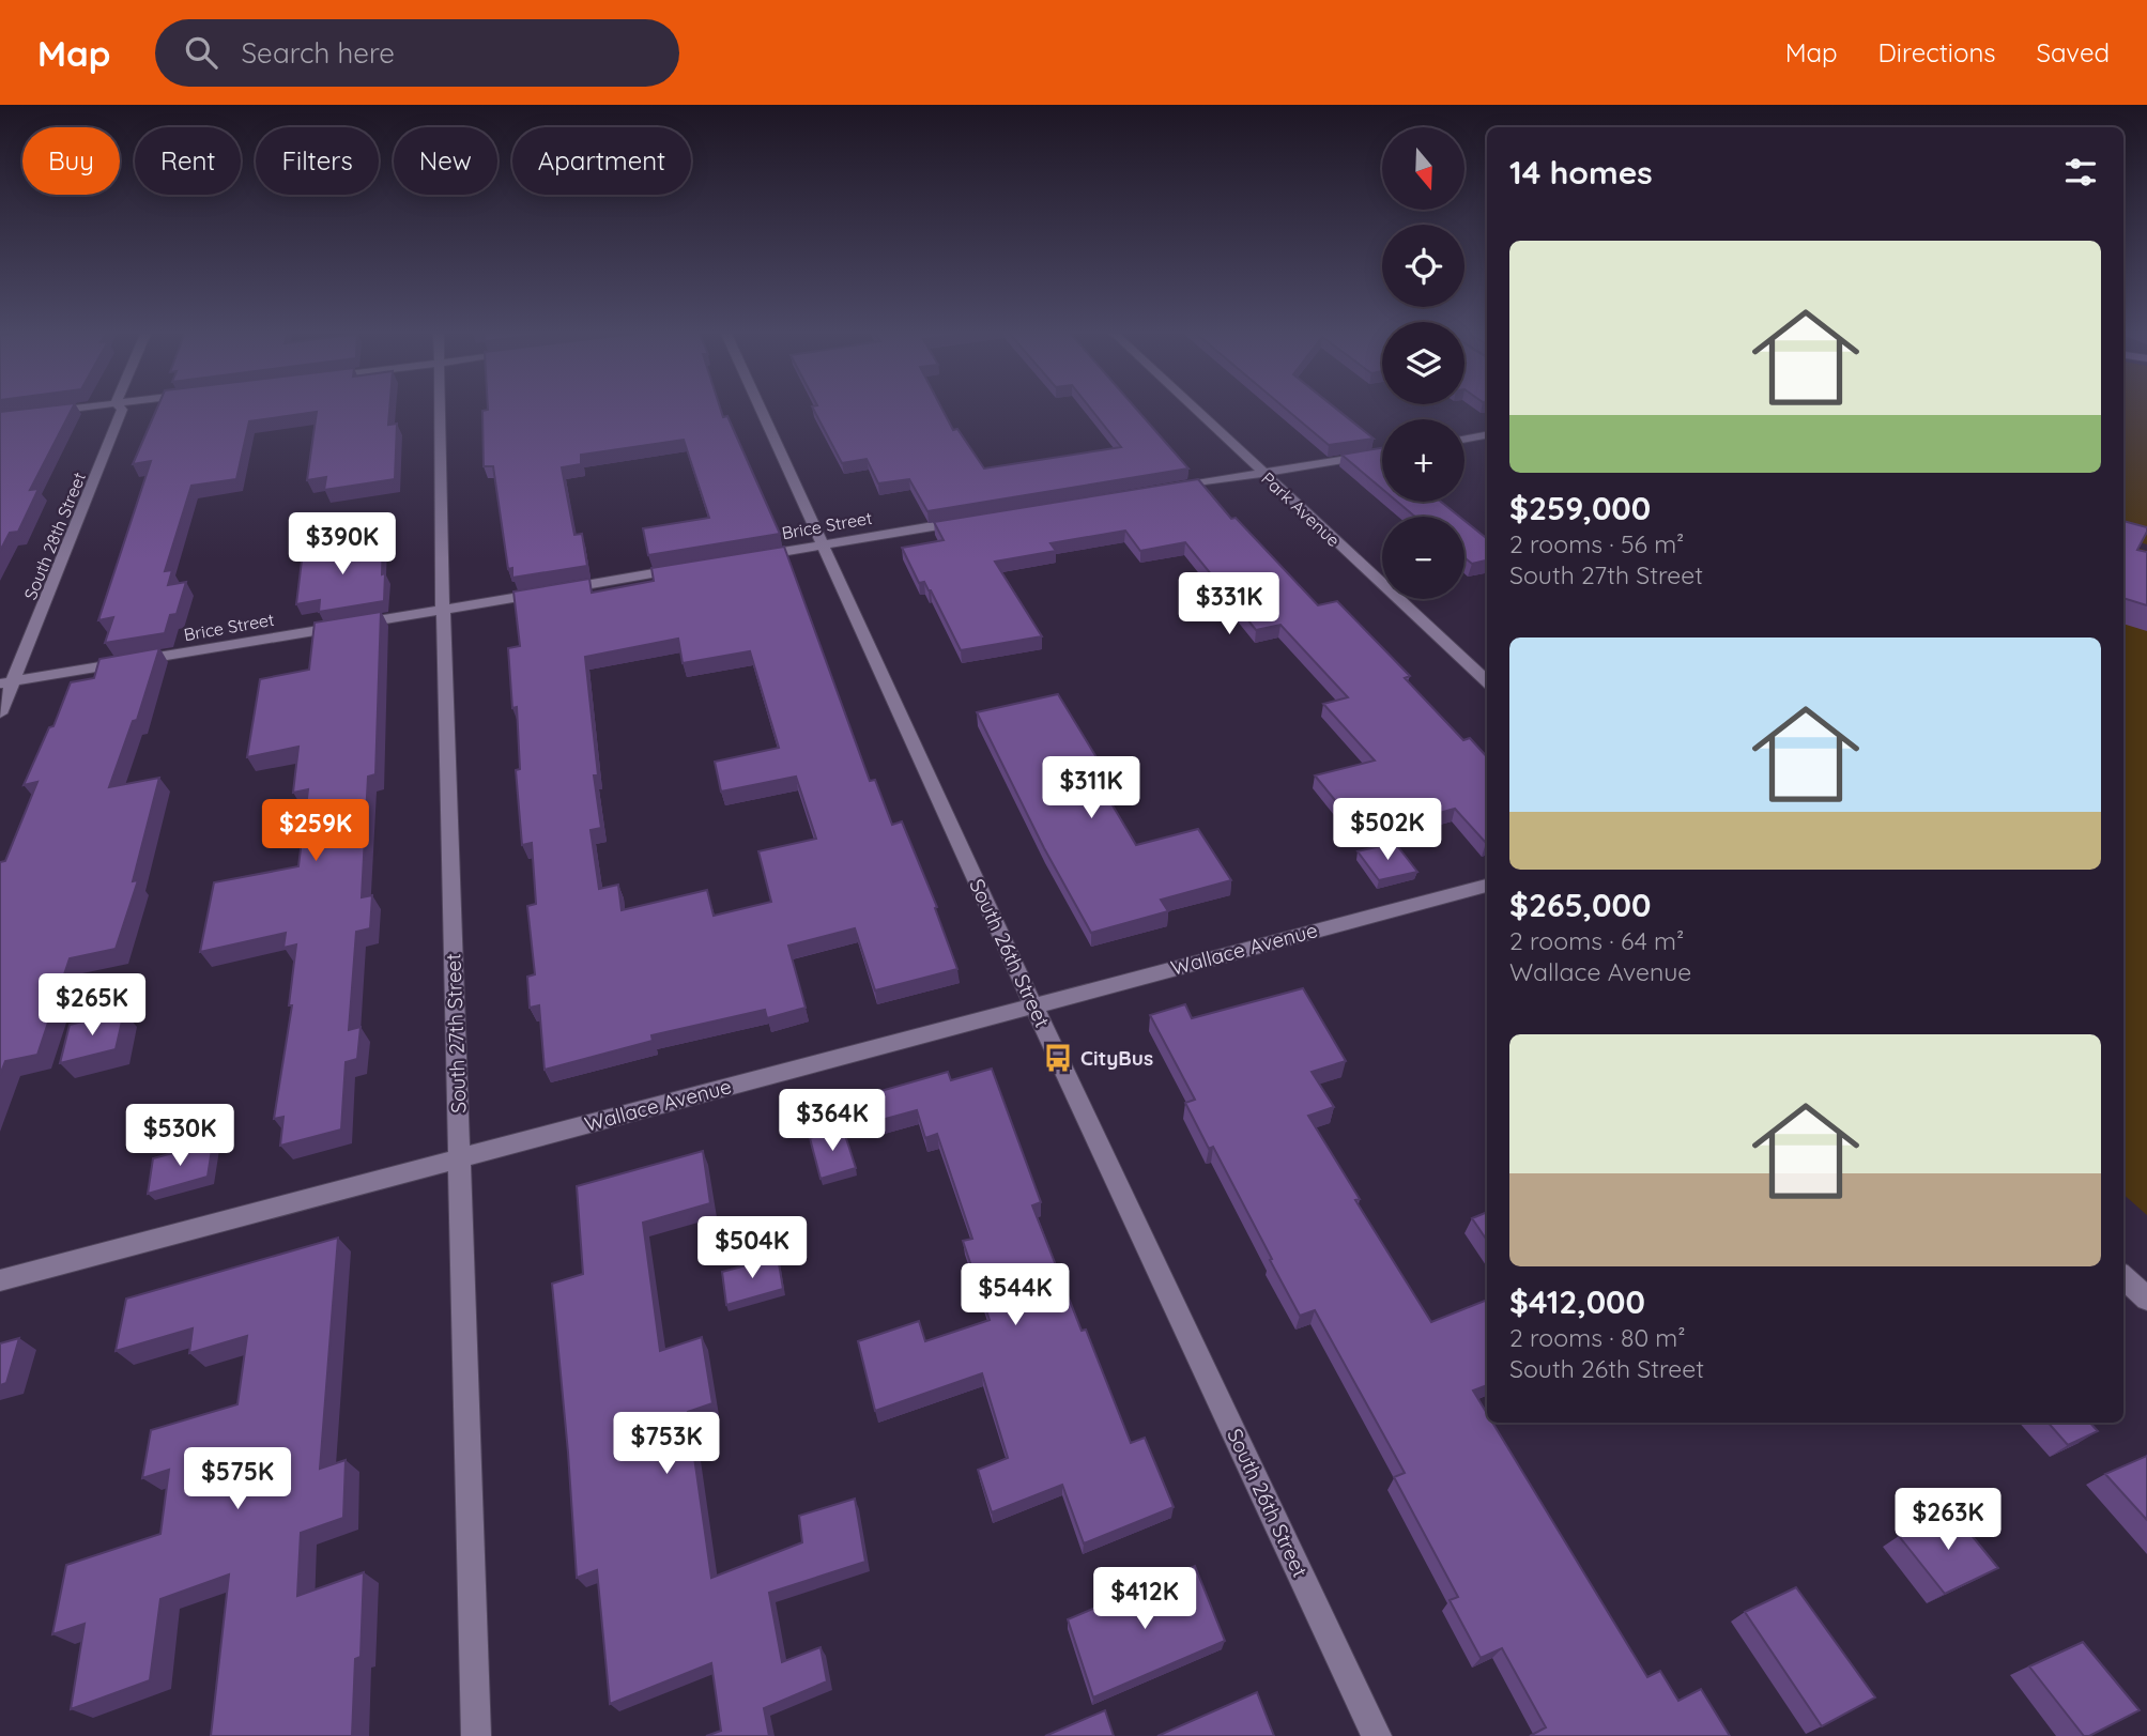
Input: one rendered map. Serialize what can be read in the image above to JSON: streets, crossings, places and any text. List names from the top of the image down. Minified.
{"streets":{"street":["Park Avenue","Brice Street","South 28th Street","Wallace Avenue","South 26th Street","South 27th Street"]},"crossings":[["Brice Street","South 28th Street"],["Brice Street","South 26th Street"],["Brice Street","South 27th Street"],["Wallace Avenue","South 26th Street"],["Wallace Avenue","South 27th Street"]],"places":{"bus stop":["CityBus"]},"north":"bottom","page":{"header":"Map","search":"Search here","nav":["Map","Directions","Saved"],"map_buttons":["+","−"],"chip":["Buy","Rent","Filters","New","Apartment"],"heading":"14 homes","list":[{"name":"$259,000","note":"2 rooms · 56 m² · South 27th Street"},{"name":"$265,000","note":"2 rooms · 64 m² · Wallace Avenue"},{"name":"$412,000","note":"2 rooms · 80 m² · South 26th Street"}],"price":["$390K","$331K","$311K","$502K","$259K","$265K","$364K","$530K","$504K","$544K","$753K","$575K","$263K","$412K"]}}
